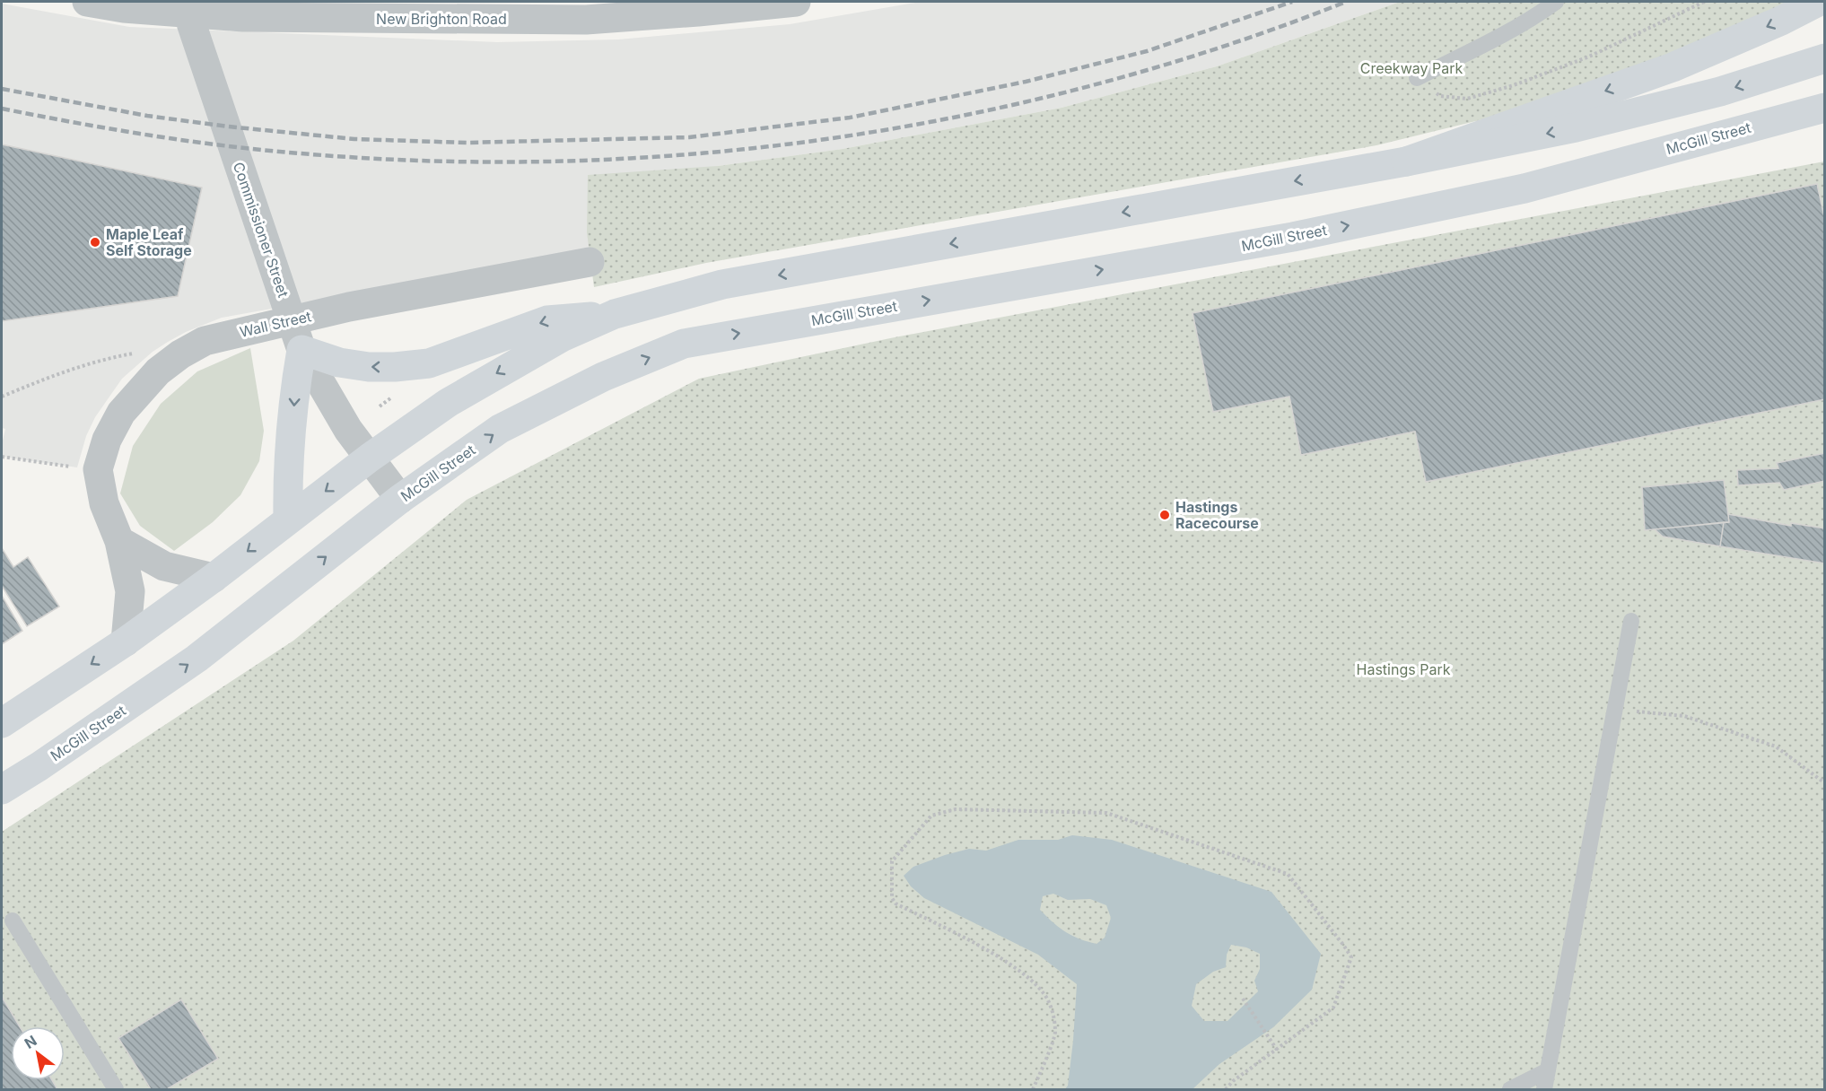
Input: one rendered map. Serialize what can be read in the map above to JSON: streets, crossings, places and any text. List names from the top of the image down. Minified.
{"streets":{"main road":["McGill Street"],"street":["New Brighton Road","Commissioner Street","Wall Street"]},"crossings":[["McGill Street","Commissioner Street"]],"parks":["Creekway Park","Hastings Park"],"places":["Maple Leaf Self Storage","Hastings Racecourse"],"north":"top left"}
